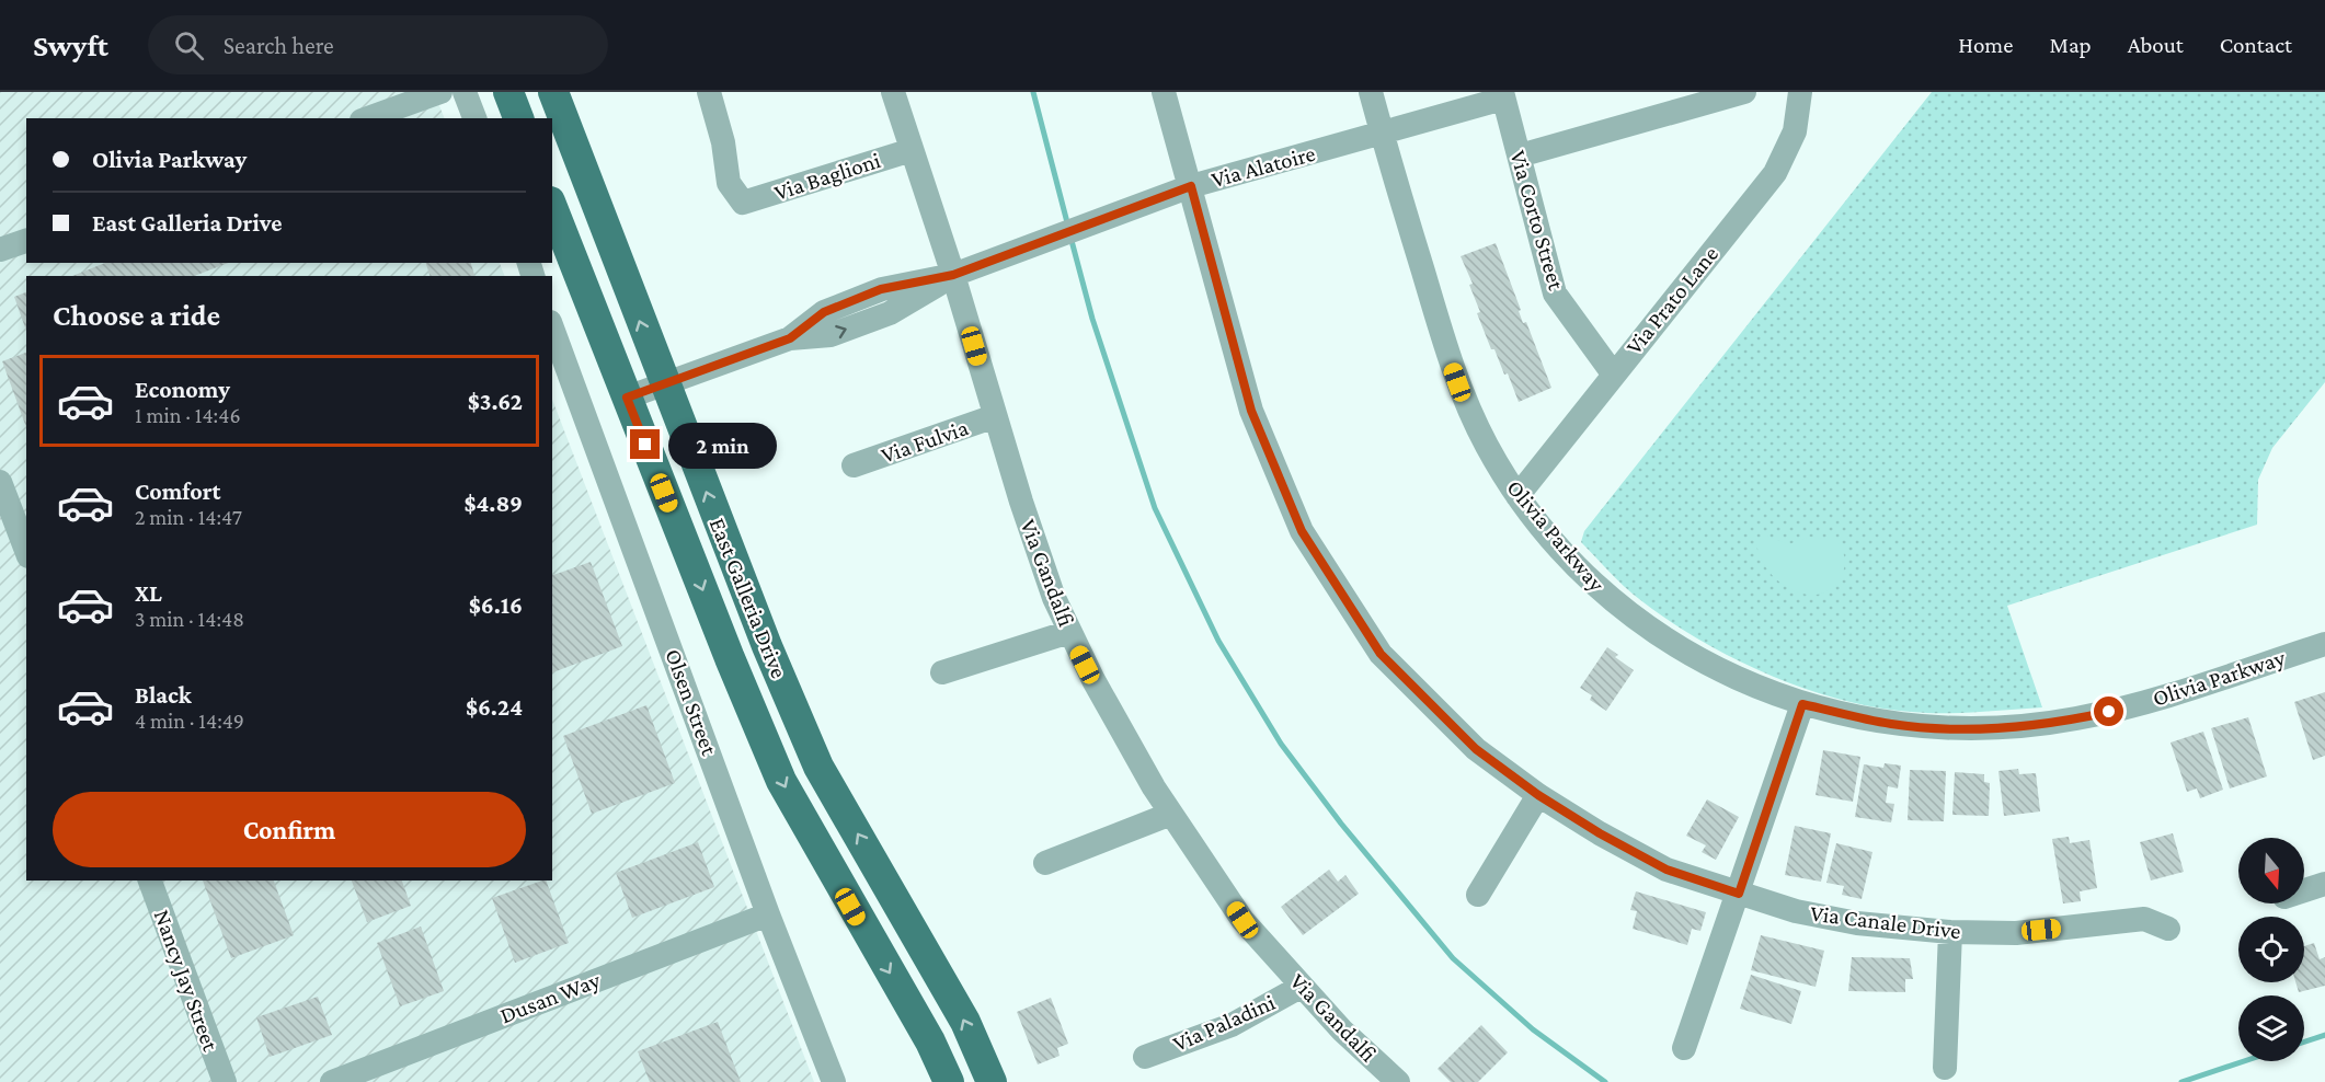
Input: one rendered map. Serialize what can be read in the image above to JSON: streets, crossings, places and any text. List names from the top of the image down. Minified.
{"streets":{"main road":["East Galleria Drive"],"street":["Via Alatoire","Via Baglioni","Via Corto Street","Via Prato Lane","Via Fulvia","Olivia Parkway","Via Gandalfi","Olsen Street","Via Canale Drive","Nancy Jay Street","Dusan Way","Via Paladini"]},"crossings":[["Via Alatoire","Via Corto Street"],["Via Alatoire","Olivia Parkway"],["Via Alatoire","Via Gandalfi"],["Via Alatoire","East Galleria Drive"],["Via Alatoire","Via Canale Drive"],["Via Baglioni","Via Gandalfi"],["Via Corto Street","Via Prato Lane"],["Via Prato Lane","Olivia Parkway"],["Via Fulvia","Via Gandalfi"],["Via Gandalfi","Via Paladini"],["Olsen Street","Dusan Way"]],"north":"bottom","page":{"header":"Swyft","search":"Search here","nav":["Home","Map","About","Contact"],"banner":["Olivia Parkway","East Galleria Drive"],"heading":"Choose a ride","list":[{"name":"Economy","note":"1 min · 14:46","value":"$3.62"},{"name":"Comfort","note":"2 min · 14:47","value":"$4.89"},{"name":"XL","note":"3 min · 14:48","value":"$6.16"},{"name":"Black","note":"4 min · 14:49","value":"$6.24"}],"bubble":"2 min","buttons":"Confirm"}}
